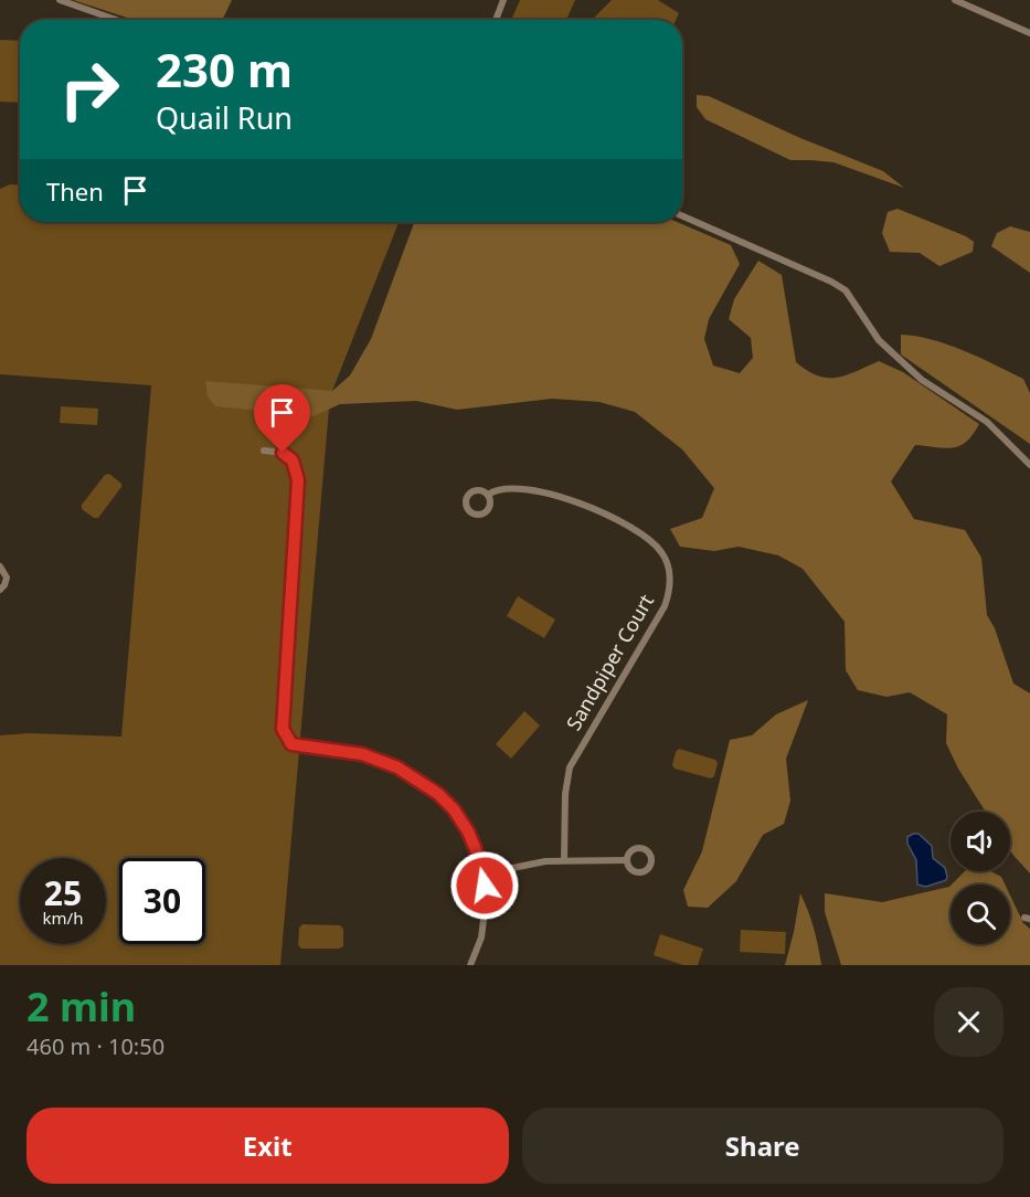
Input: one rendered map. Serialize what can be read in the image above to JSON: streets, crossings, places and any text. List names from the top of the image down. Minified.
{"streets":{"street":["Sandpiper Court"]},"page":{"turn":["230 m","Quail Run"],"then":"Then","speed":"25 km/h","limit":"30","heading":["2 min","460 m · 10:50"],"buttons":["Exit","Share"]}}
